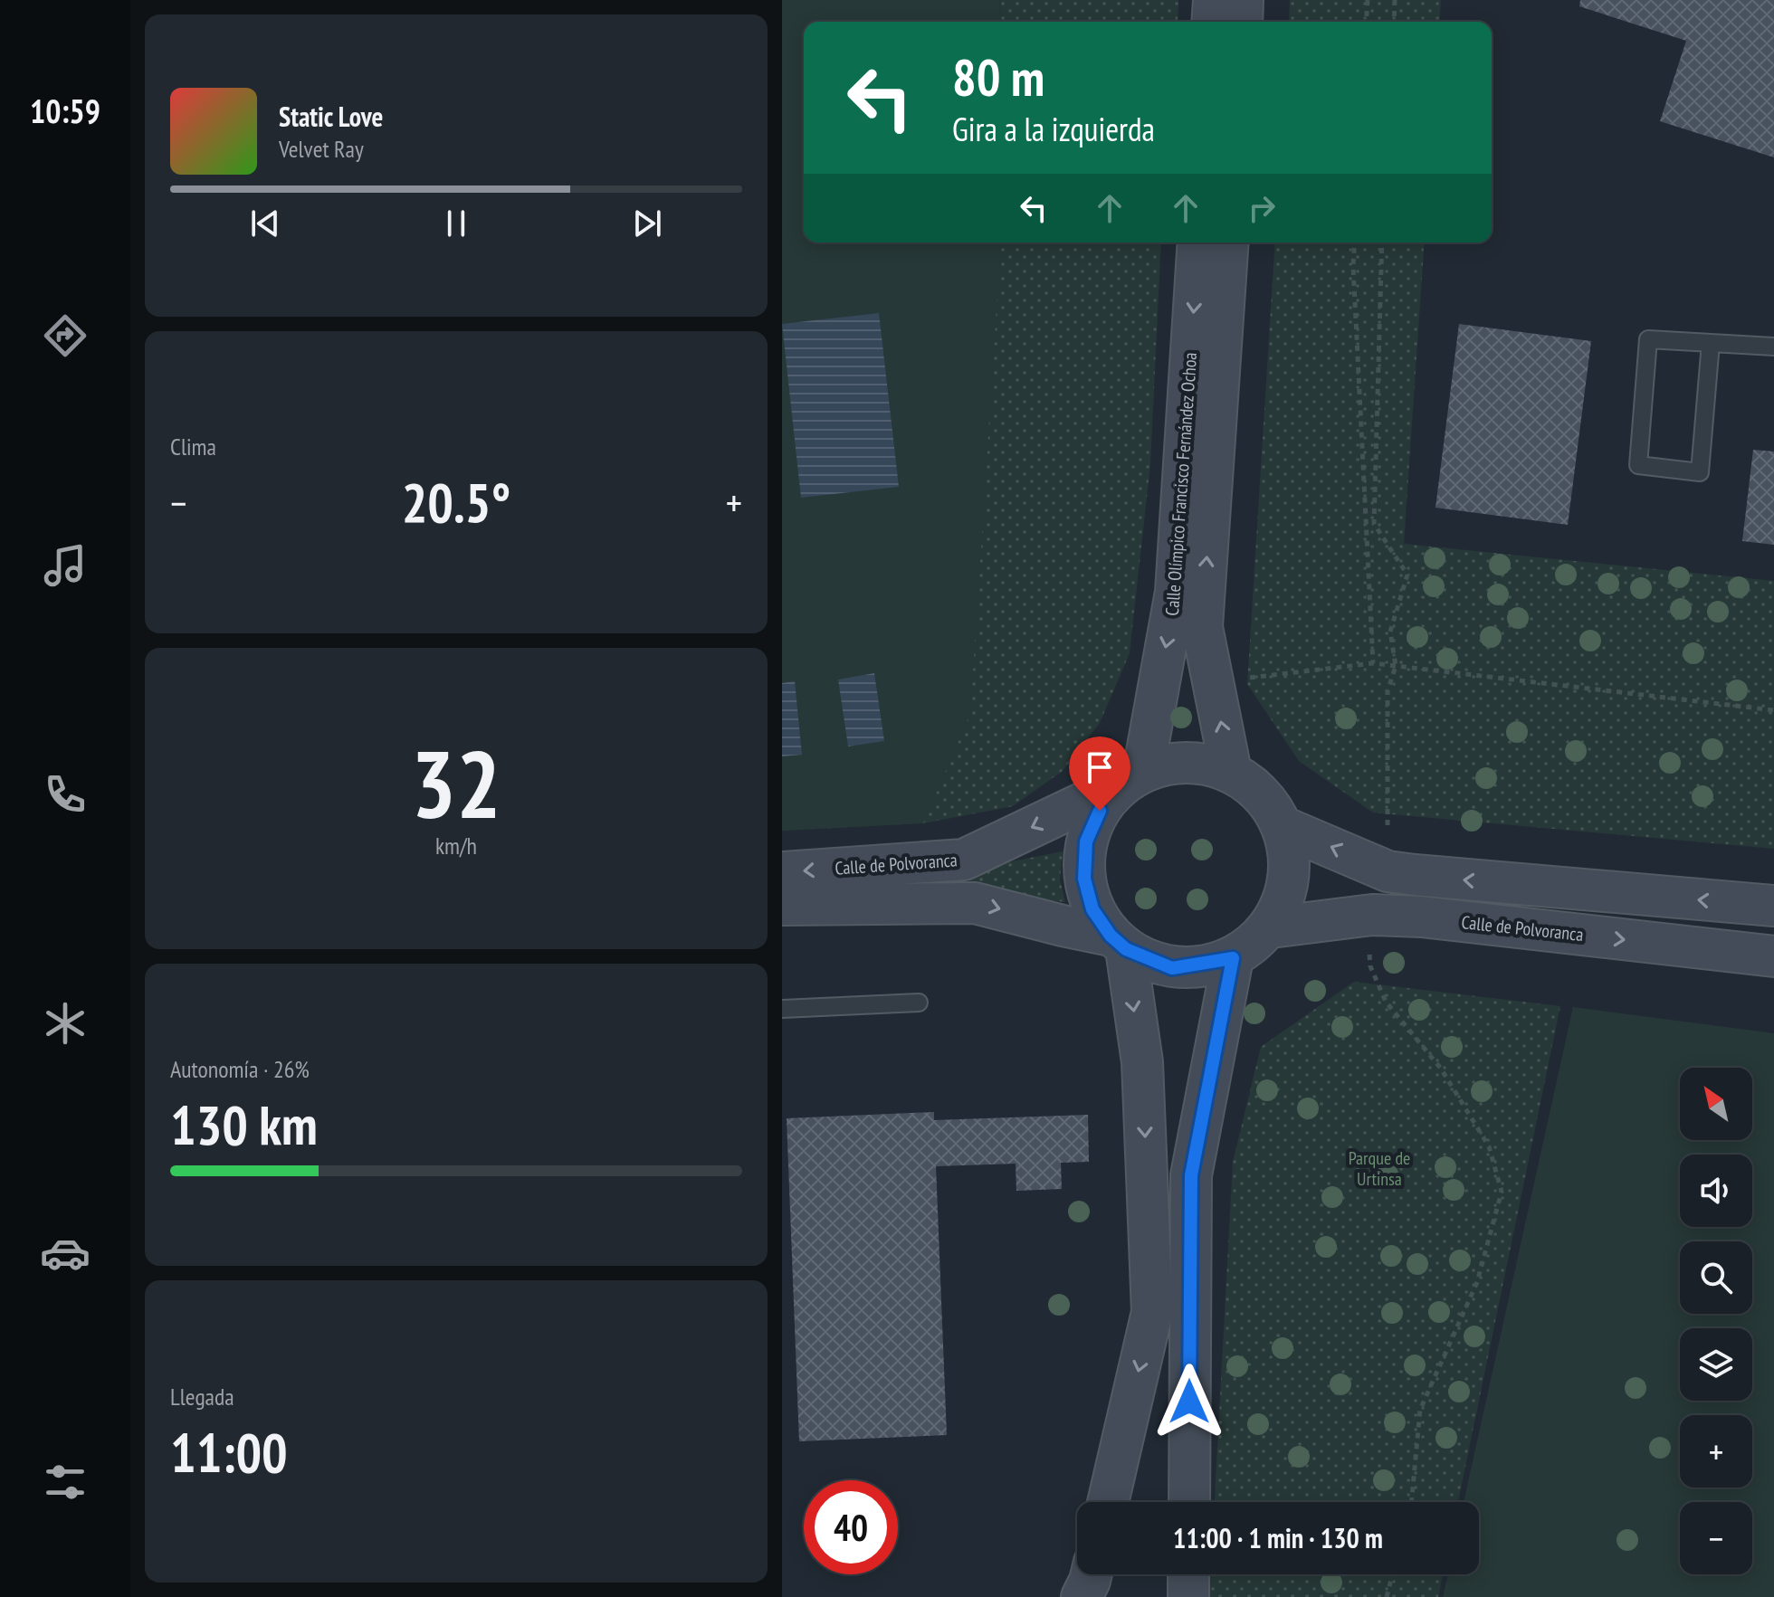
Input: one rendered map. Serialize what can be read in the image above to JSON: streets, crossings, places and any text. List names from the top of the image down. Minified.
{"streets":{"street":["Calle Olímpico Francisco Fernández Ochoa","Calle de Polvoranca"]},"crossings":[["Calle Olímpico Francisco Fernández Ochoa","Calle de Polvoranca"]],"parks":["Parque de Urtinsa"],"north":"top left","page":{"tabs":"10:59","turn":["80 m","Gira a la izquierda"],"song":["Static Love","Velvet Ray"],"tile":["Clima",["32","km/h"],["Autonomía · 26%","130 km"],["Llegada","11:00"]],"heat":["−","20.5°","+"],"map_buttons":["+","−"],"limit":"40","trip":"11:00 · 1 min · 130 m"}}
